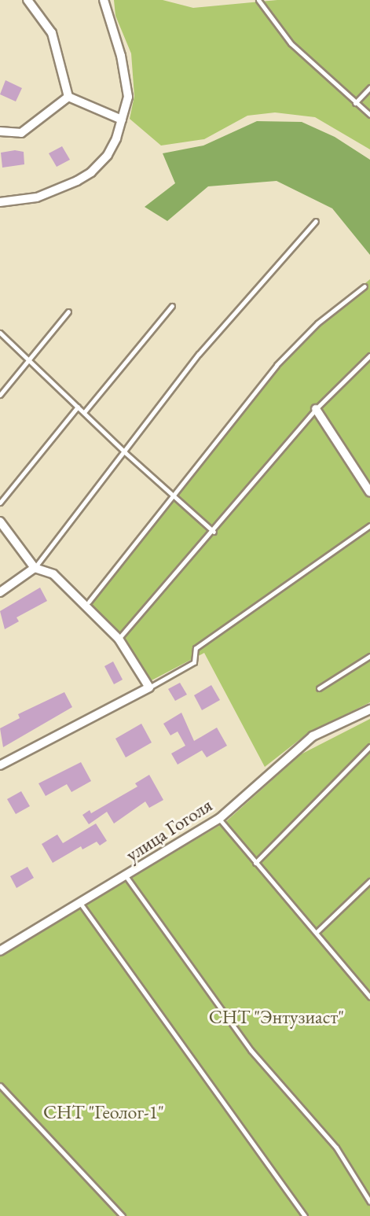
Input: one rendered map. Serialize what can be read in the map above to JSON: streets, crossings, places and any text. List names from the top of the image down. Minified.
{"streets":{"street":["улица Гоголя"]},"parks":["СНТ \"Энтузиаст\"","СНТ \"Геолог-1\""]}
